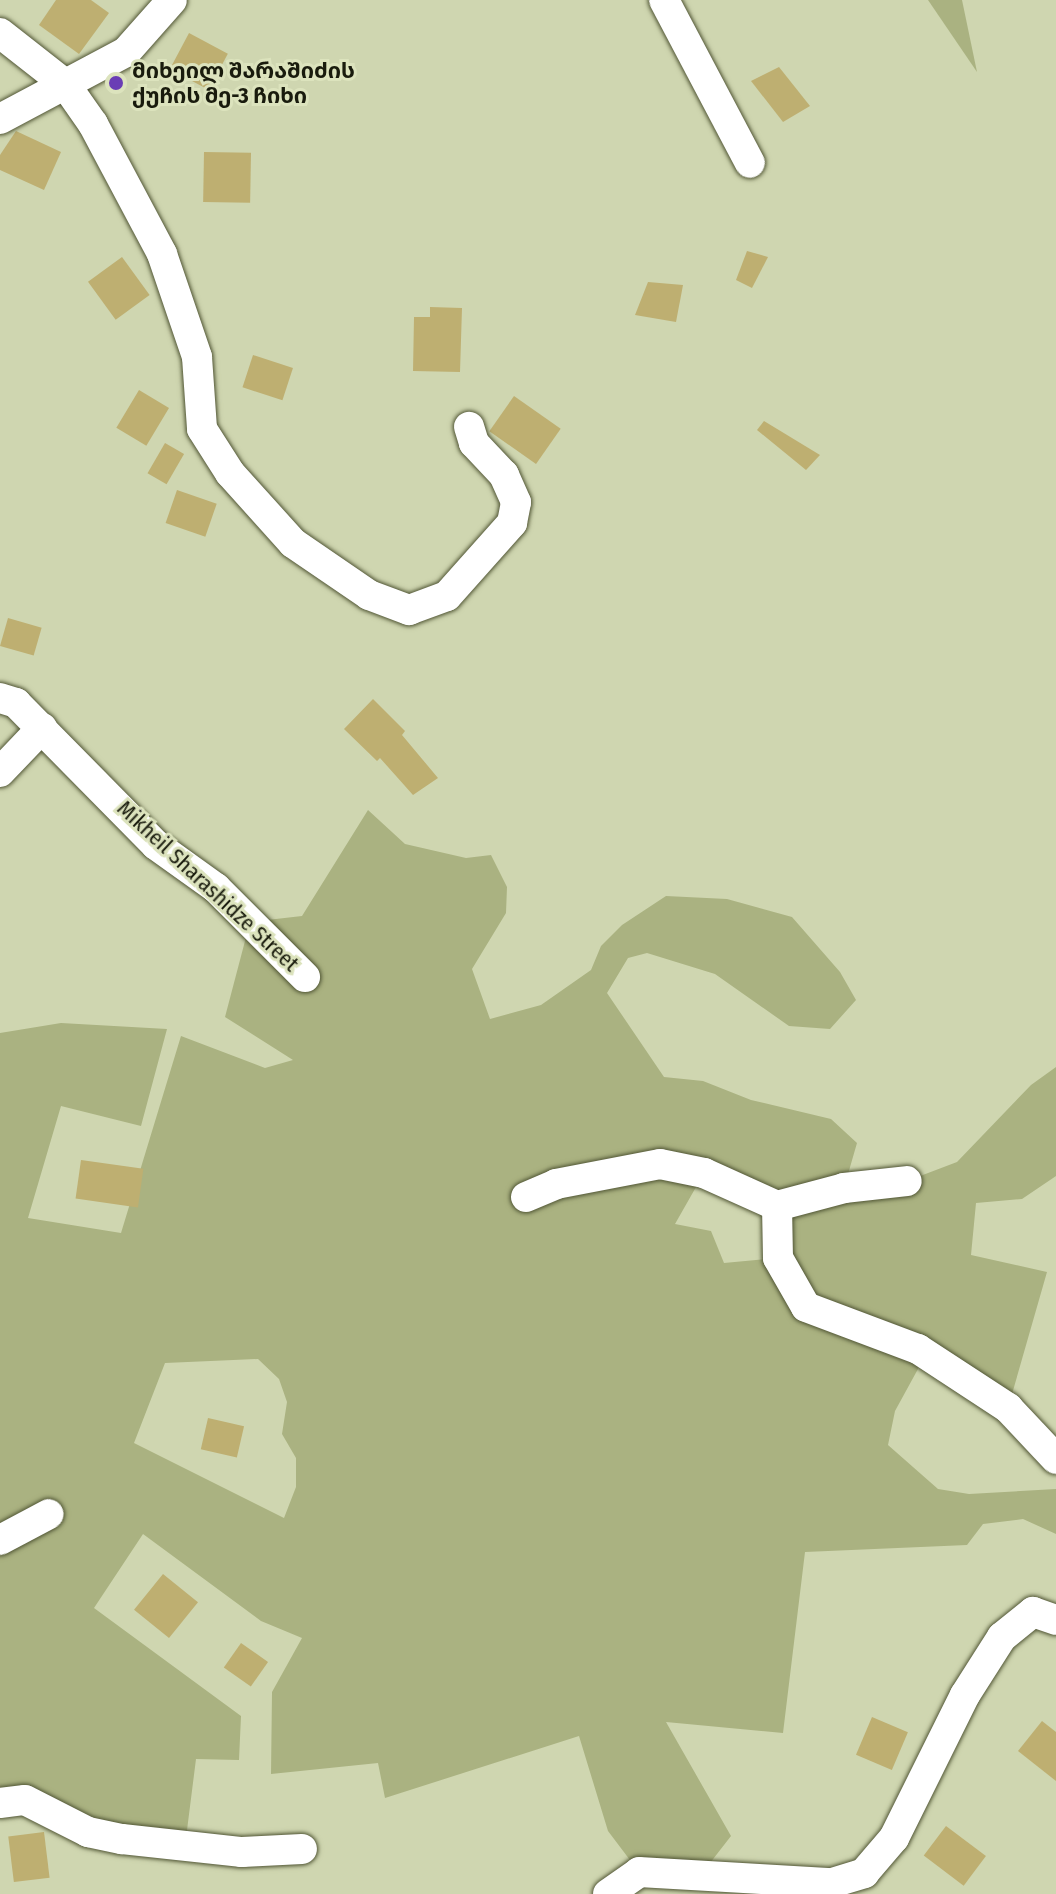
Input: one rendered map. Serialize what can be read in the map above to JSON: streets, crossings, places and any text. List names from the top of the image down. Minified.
{"streets":{"street":["Mikheil Sharashidze Street"]},"places":["მიხეილ შარაშიძის ქუჩის მე-3 ჩიხი"]}
